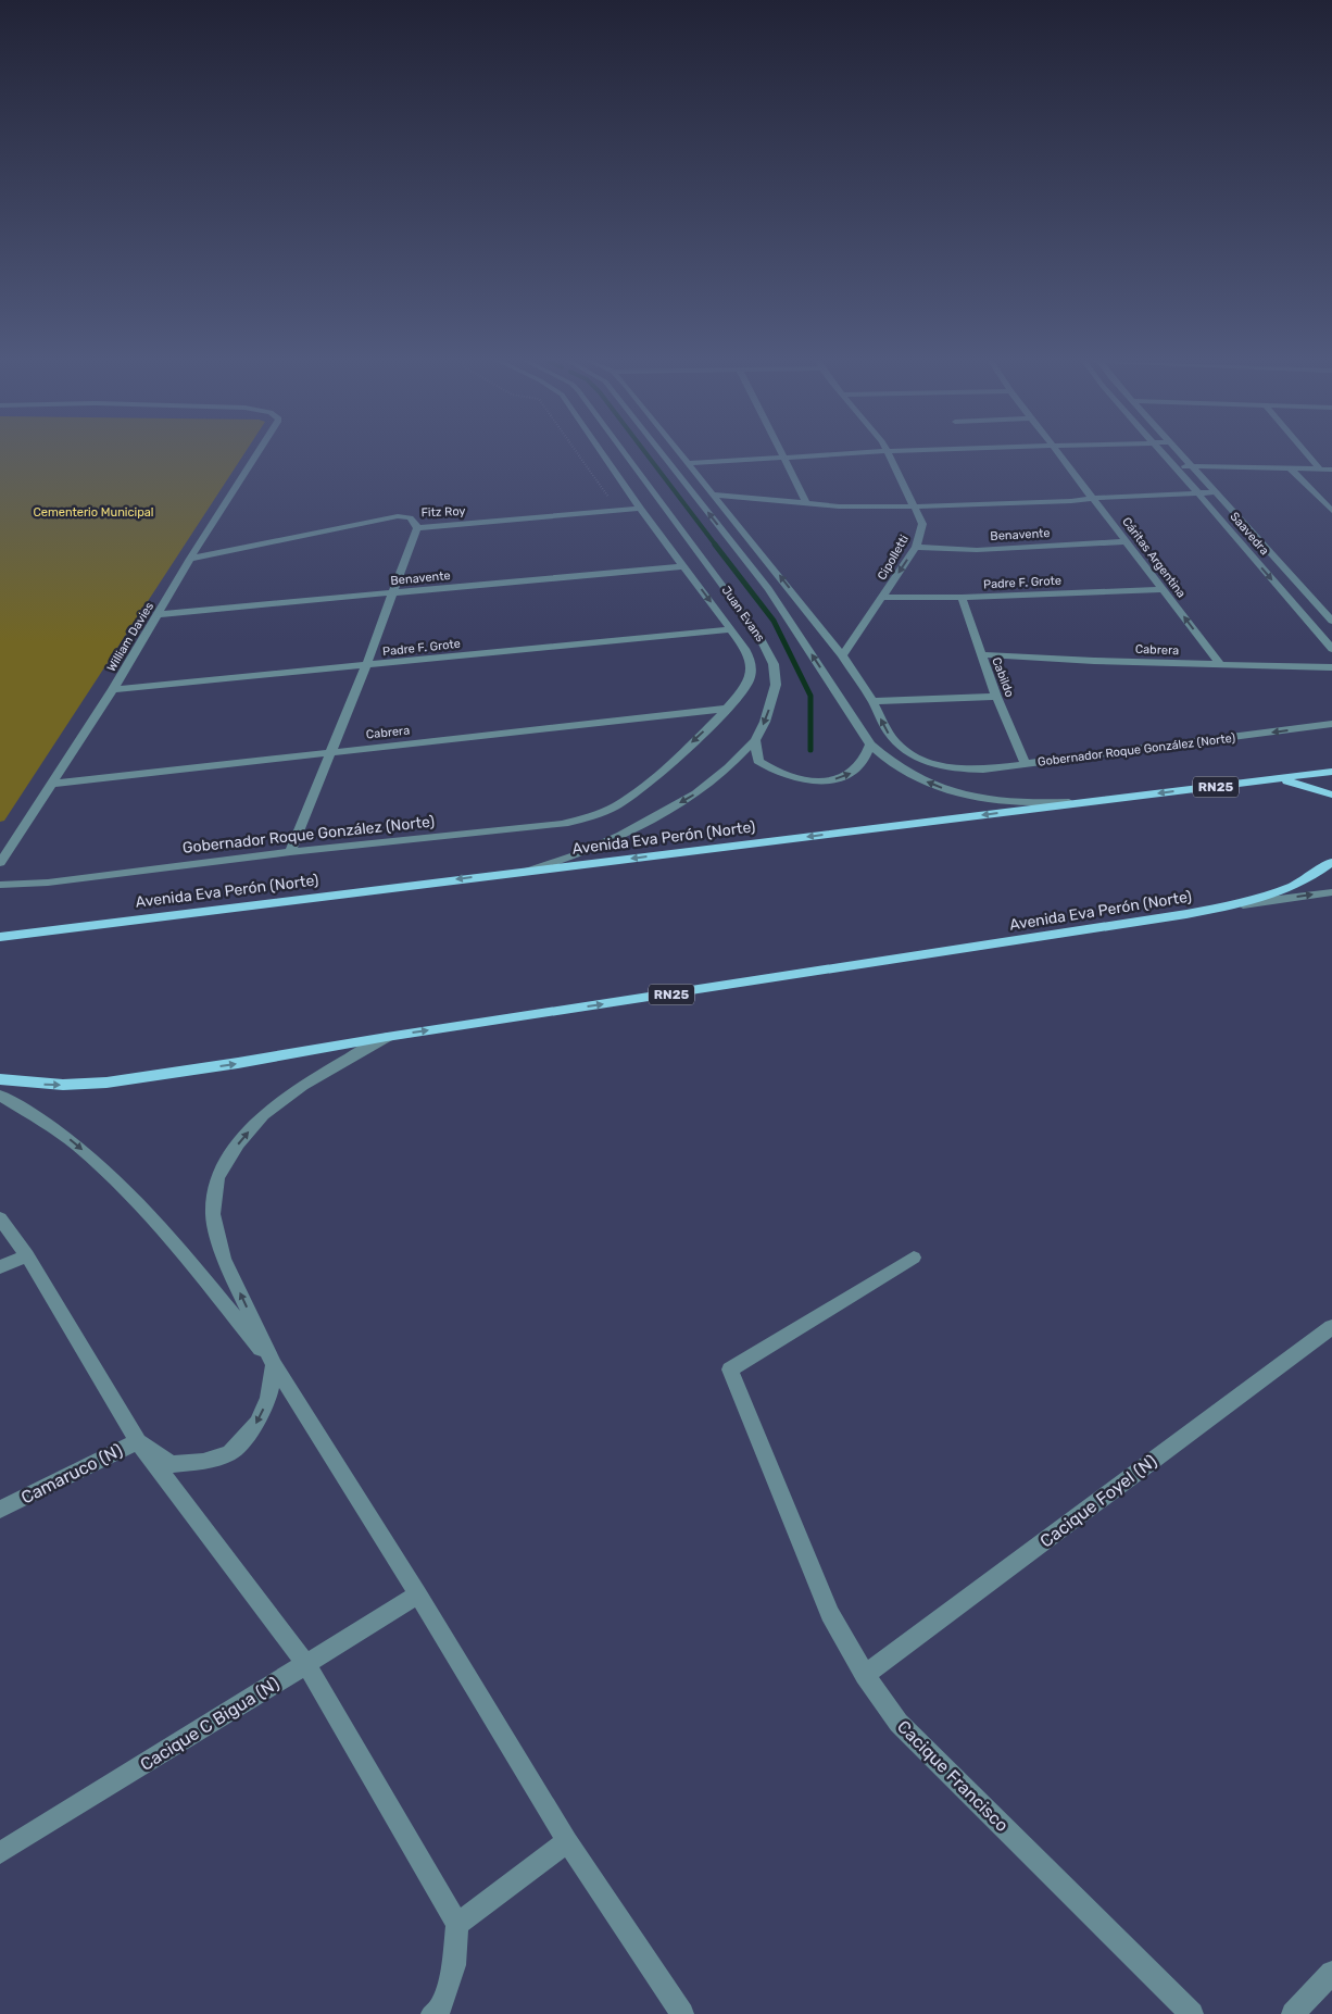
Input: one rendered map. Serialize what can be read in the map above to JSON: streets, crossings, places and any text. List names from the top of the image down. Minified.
{"streets":{"main road":["RN25","Avenida Eva Perón (Norte)"],"street":["Fitz Roy","Saavedra","Benavente","Cipolletti","Cáritas Argentina","Padre F. Grote","Juan Evans","William Davies","Cabrera","Cabildo","Gobernador Roque González (Norte)","Camaruco (N)","Cacique Foyel (N)","Cacique C Bigua (N)","Cacique Francisco"]},"crossings":[["Fitz Roy","Juan Evans"],["Fitz Roy","William Davies"],["Benavente","Cipolletti"],["Benavente","Cáritas Argentina"],["Benavente","Juan Evans"],["Benavente","William Davies"],["Cipolletti","Padre F. Grote"],["Cáritas Argentina","Padre F. Grote"],["Cáritas Argentina","Cabrera"],["Padre F. Grote","Juan Evans"],["Padre F. Grote","William Davies"],["Padre F. Grote","Cabildo"],["Juan Evans","Cabrera"],["Juan Evans","Gobernador Roque González (Norte)"],["Juan Evans","Avenida Eva Perón (Norte)"],["William Davies","Cabrera"],["Cabrera","Cabildo"],["Cabildo","Gobernador Roque González (Norte)"],["Cacique Foyel (N)","Cacique Francisco"]],"one_way":["Cáritas Argentina"],"parks":["Cementerio Municipal"]}
